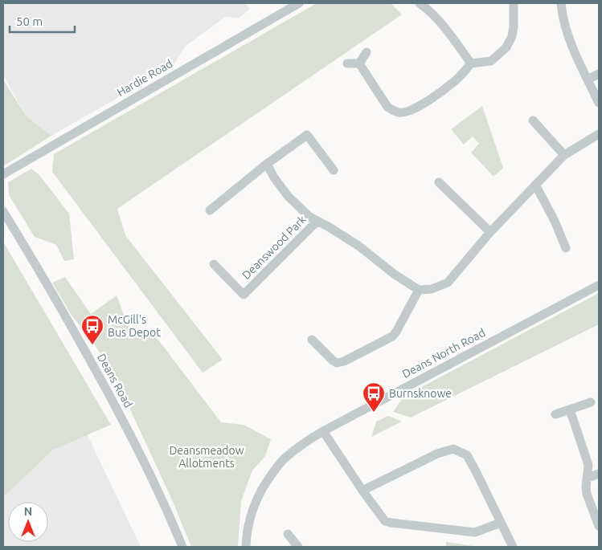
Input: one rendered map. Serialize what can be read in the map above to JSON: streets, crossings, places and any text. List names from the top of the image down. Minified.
{"streets":{"street":["Hardie Road","Deanswood Park","Deans North Road","Deans Road"]},"parks":["Deansmeadow Allotments"],"places":{"bus stop":["McGill's Bus Depot","Burnsknowe"]},"scale_bar":"50 m","north":"top"}
